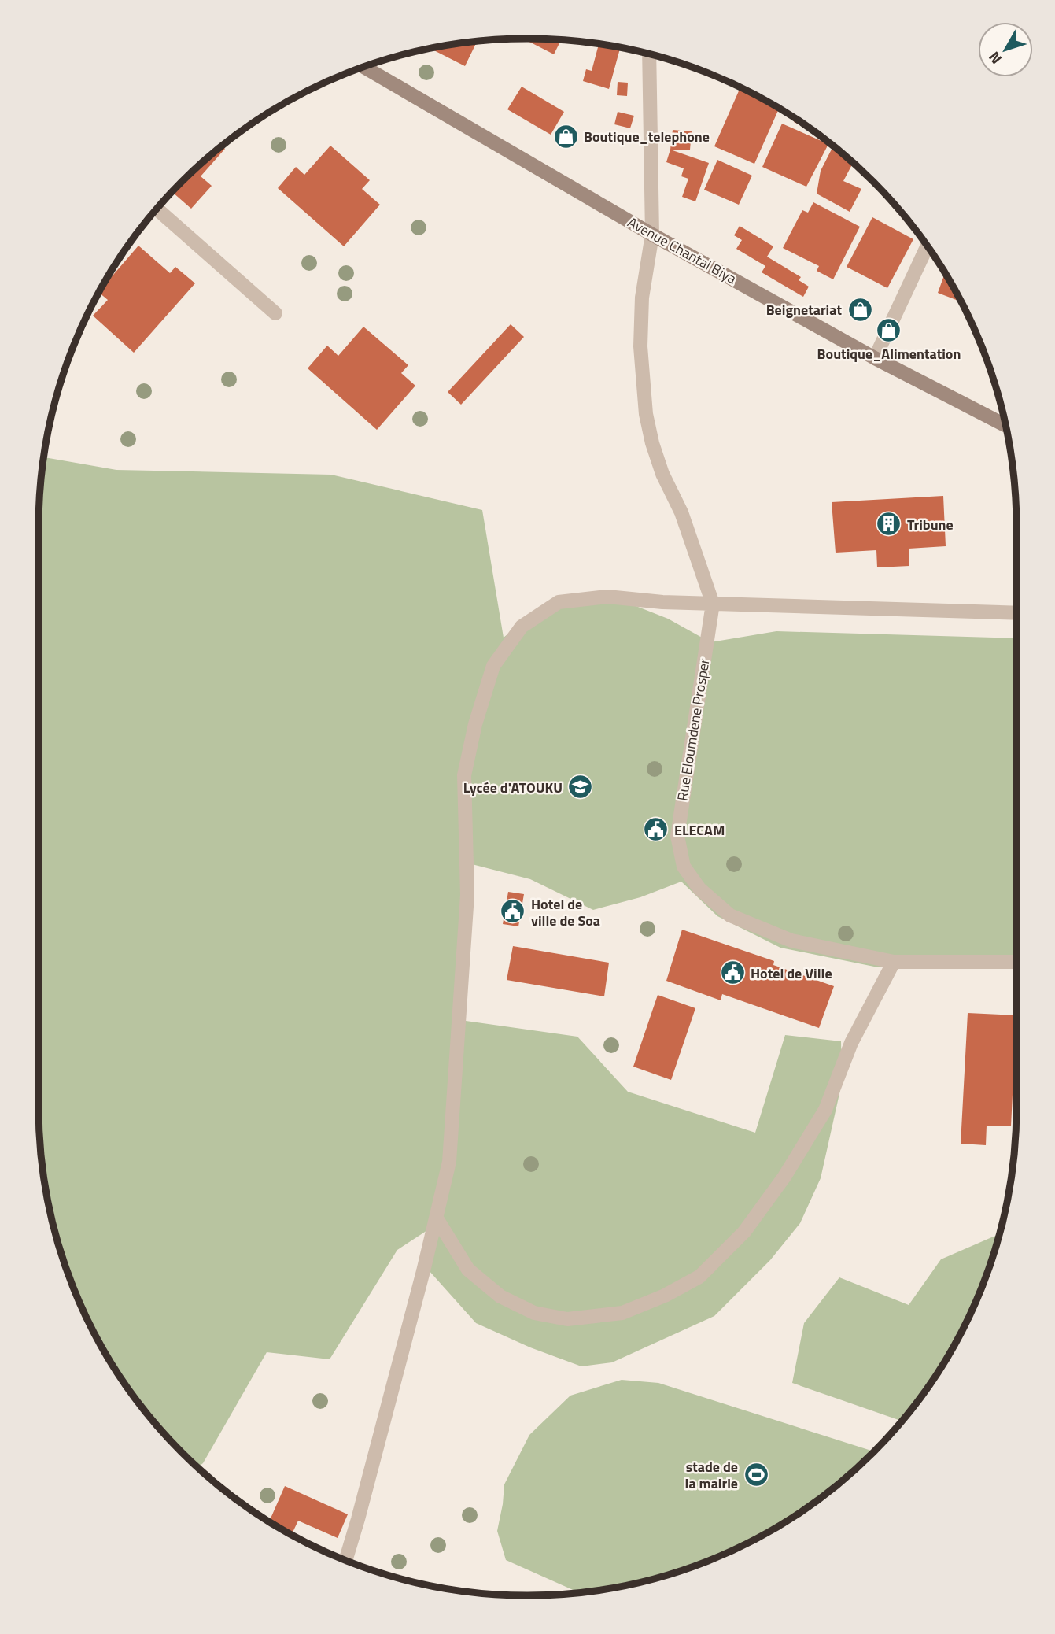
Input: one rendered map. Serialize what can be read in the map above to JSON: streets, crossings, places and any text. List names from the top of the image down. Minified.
{"streets":{"main road":["Avenue Chantal Biya"],"street":["Rue Eloumdene Prosper"]},"places":{"shop":["Boutique_telephone","Beignetariat","Boutique_Alimentation"],"building":["Tribune"],"school or university":["Lycée d'ATOUKU"],"public building":["ELECAM","Hotel de ville de Soa","Hotel de Ville"],"sports":["stade de la mairie"]},"north":"bottom left"}
